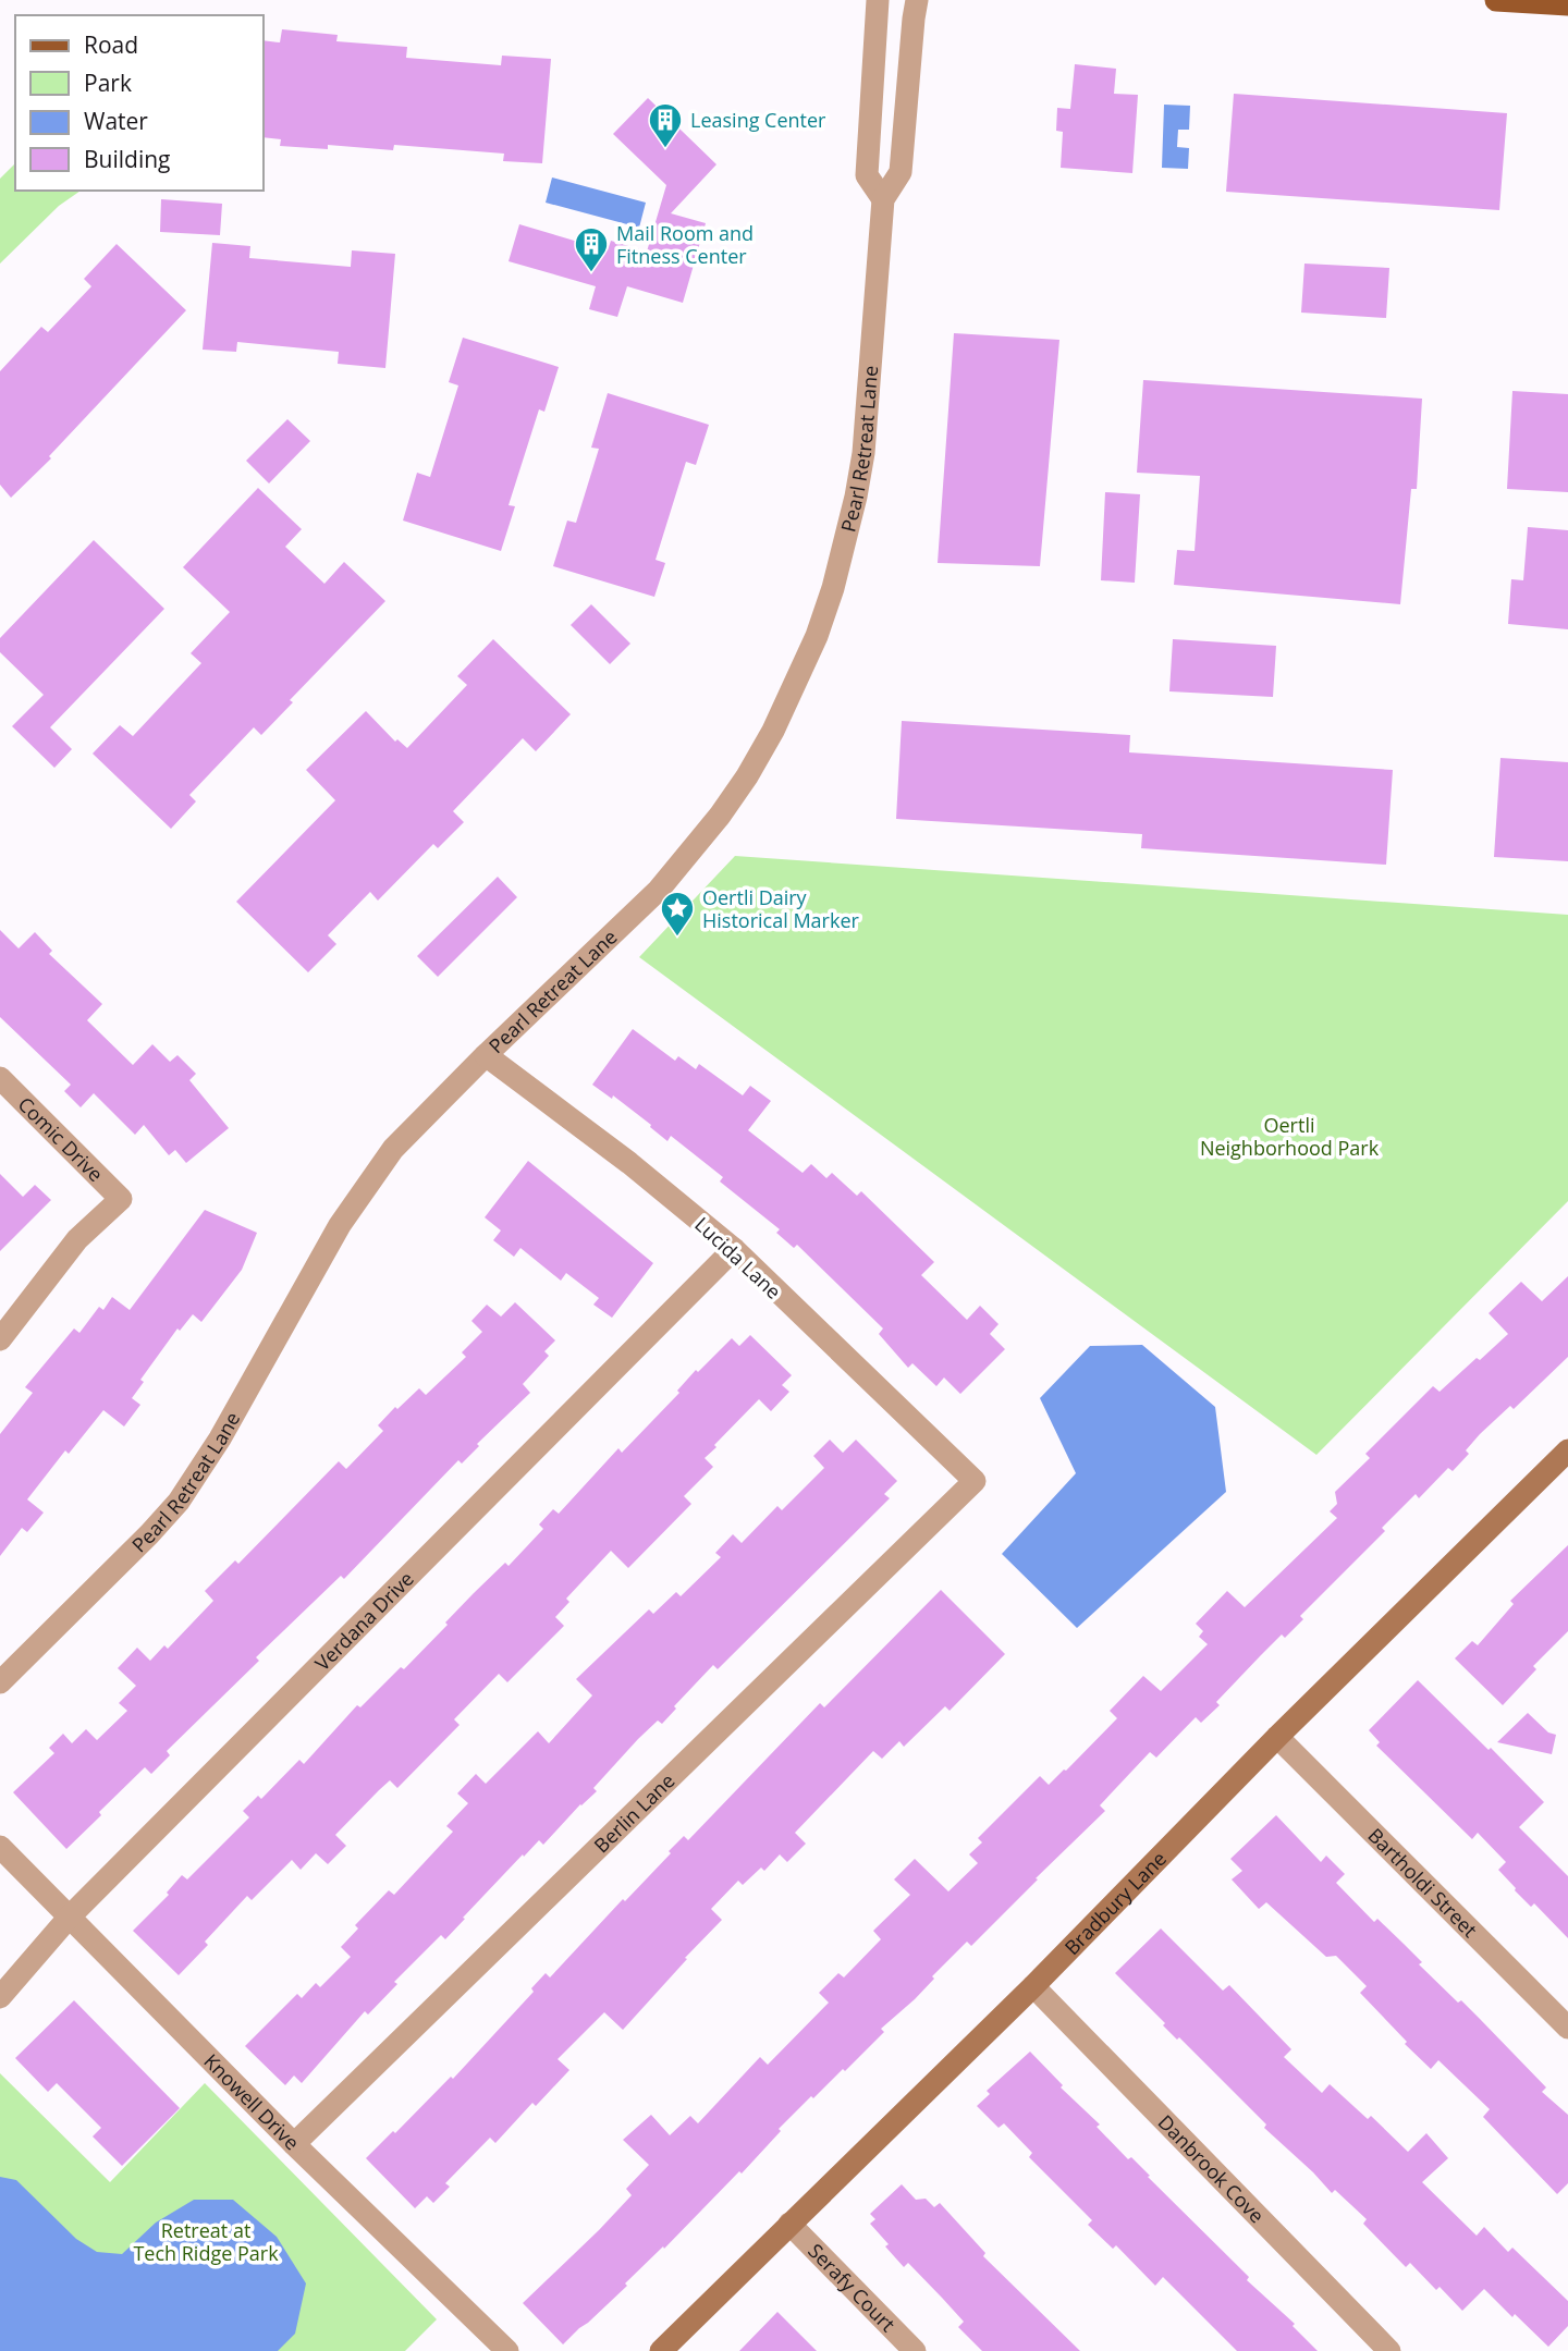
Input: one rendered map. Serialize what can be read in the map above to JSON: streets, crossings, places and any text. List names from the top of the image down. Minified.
{"streets":{"street":["Pearl Retreat Lane","Comic Drive","Lucida Lane","Verdana Drive","Berlin Lane","Bartholdi Street","Bradbury Lane","Knowell Drive","Danbrook Cove","Serafy Court"]},"crossings":[["Pearl Retreat Lane","Lucida Lane"],["Lucida Lane","Verdana Drive"],["Lucida Lane","Berlin Lane"],["Verdana Drive","Knowell Drive"],["Berlin Lane","Knowell Drive"],["Bartholdi Street","Bradbury Lane"],["Bradbury Lane","Danbrook Cove"],["Bradbury Lane","Serafy Court"]],"parks":["Oertli Neighborhood Park","Retreat at Tech Ridge Park"],"places":{"building":["Leasing Center","Mail Room and Fitness Center"],"place":["Oertli Dairy Historical Marker"]},"legend":["Road","Park","Water","Building"]}
